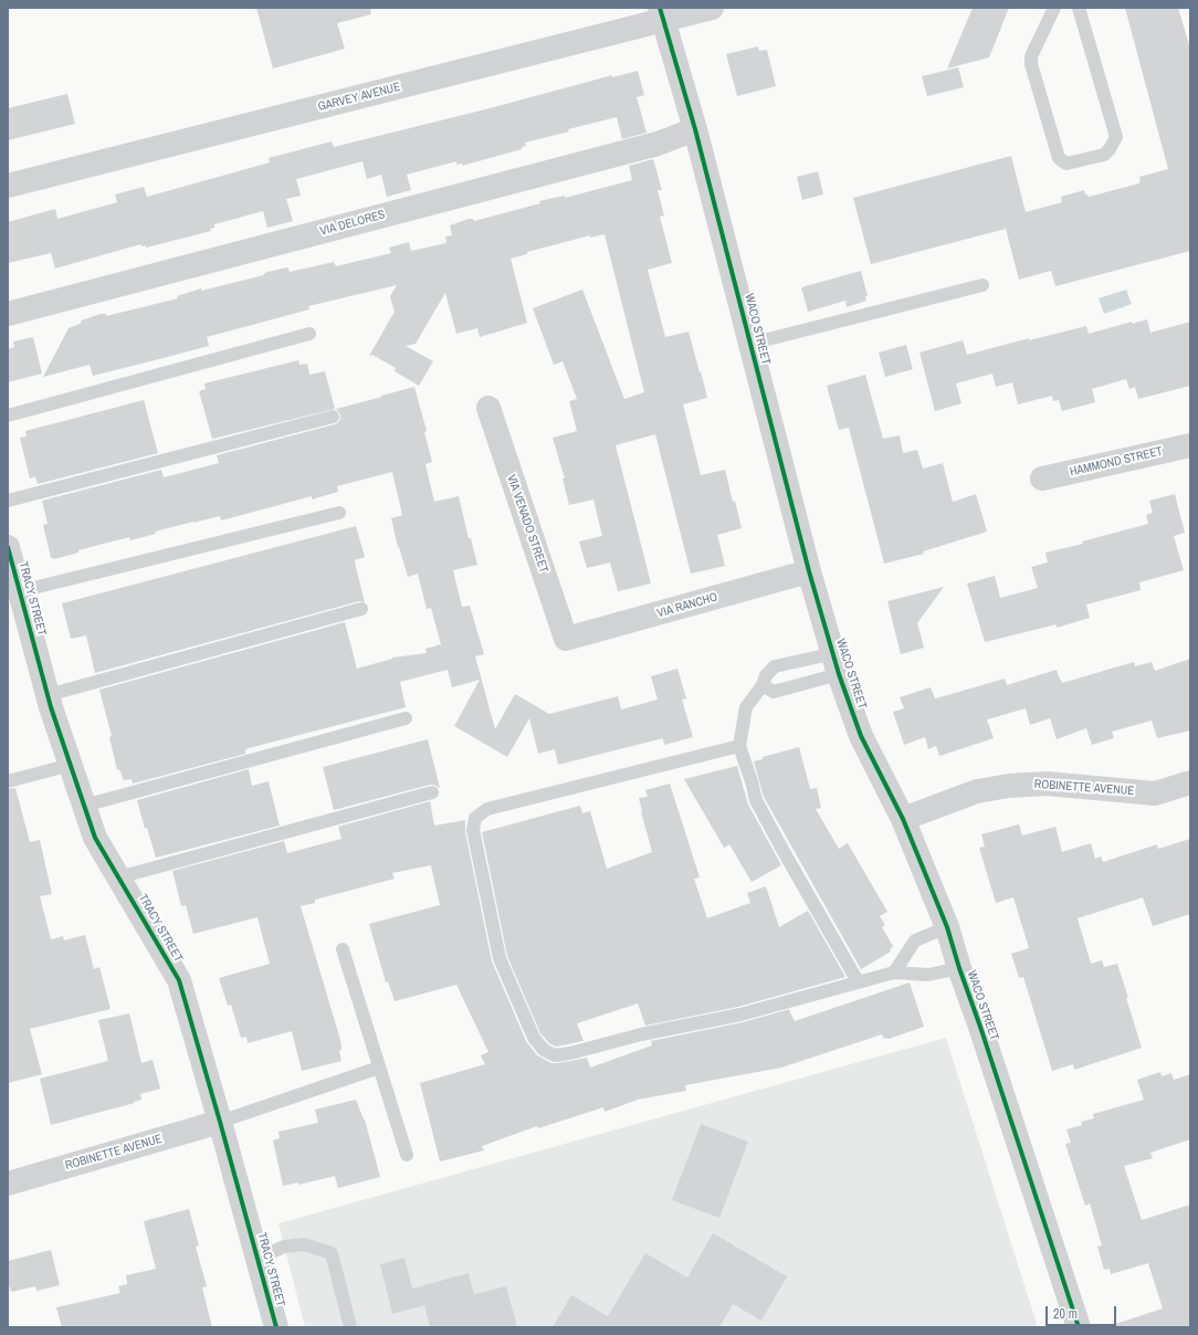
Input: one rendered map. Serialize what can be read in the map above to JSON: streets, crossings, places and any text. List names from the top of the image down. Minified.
{"streets":{"street":["GARVEY AVENUE","VIA DELORES","WACO STREET","HAMMOND STREET","VIA VENADO STREET","TRACY STREET","VIA RANCHO","ROBINETTE AVENUE"]},"crossings":[["GARVEY AVENUE","WACO STREET"],["VIA DELORES","WACO STREET"],["WACO STREET","VIA RANCHO"],["WACO STREET","ROBINETTE AVENUE"],["VIA VENADO STREET","VIA RANCHO"],["TRACY STREET","ROBINETTE AVENUE"]],"scale_bar":"20 m"}
